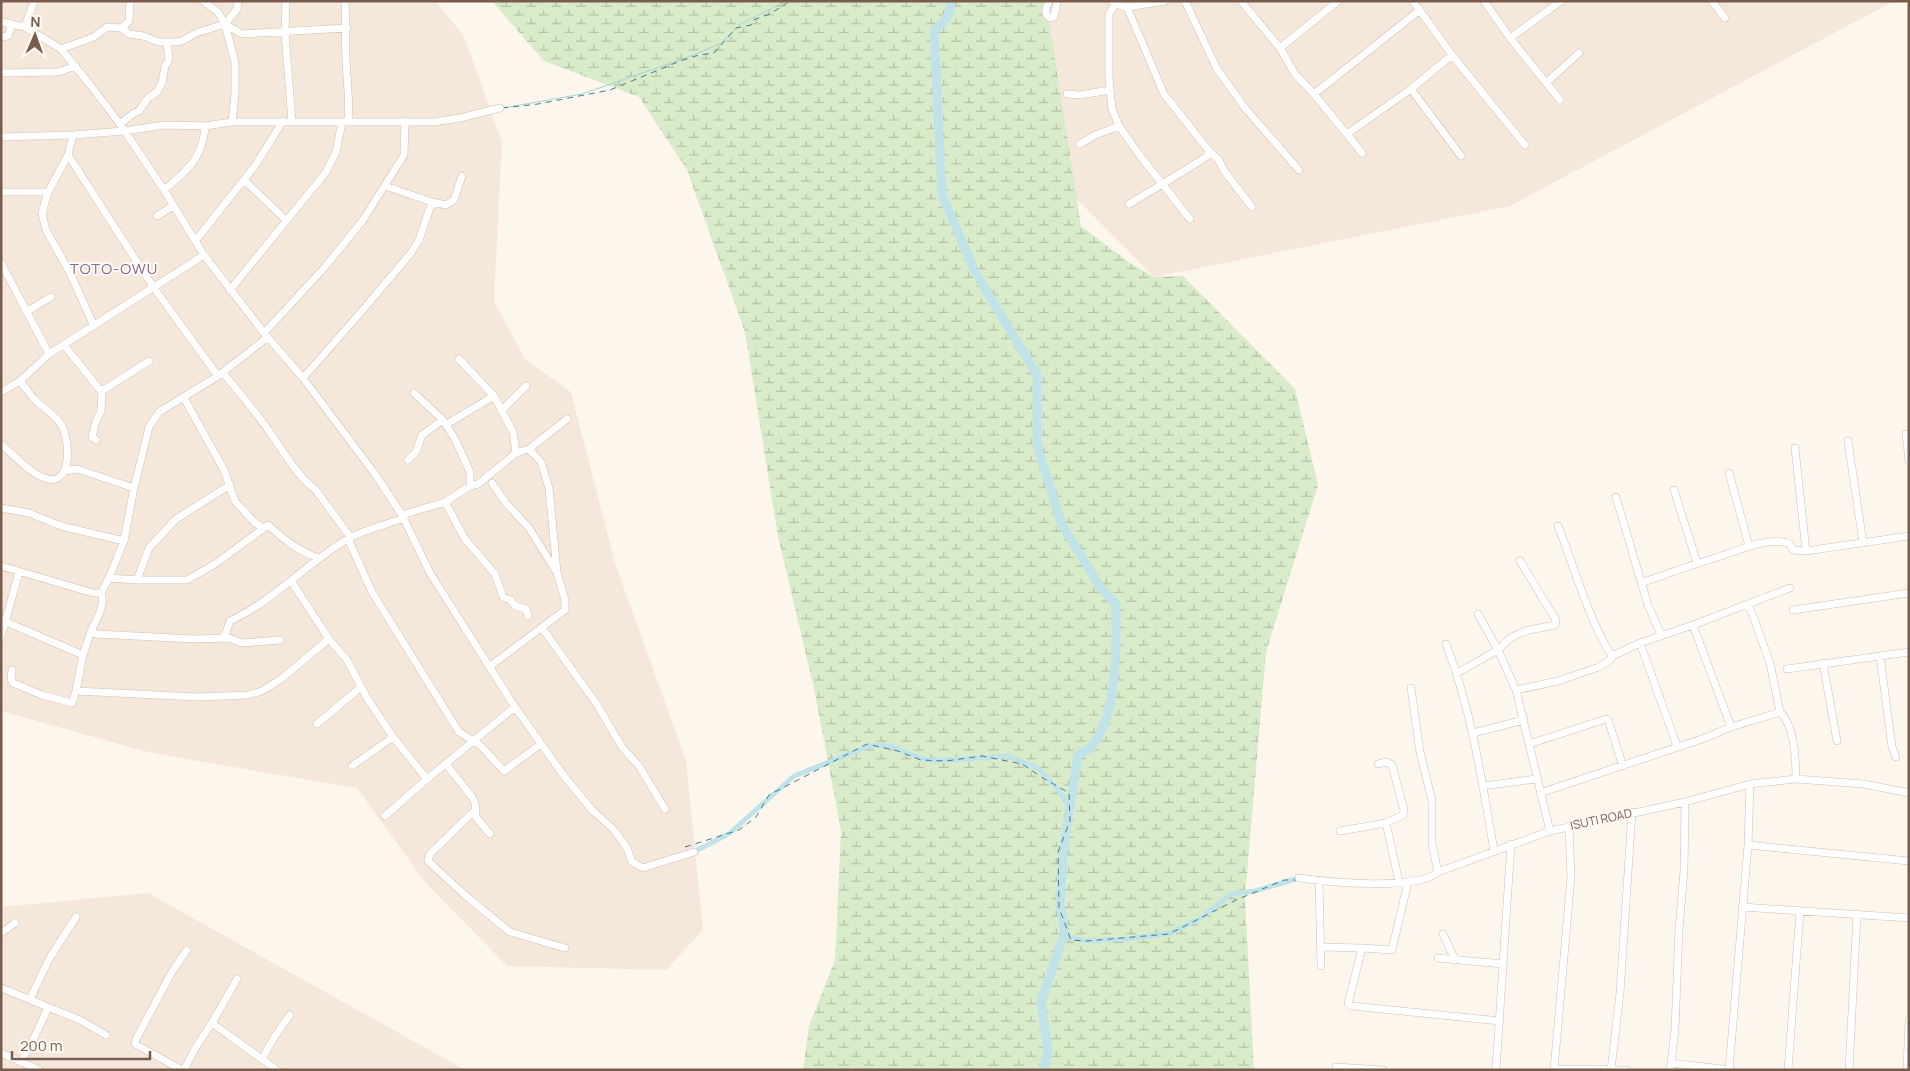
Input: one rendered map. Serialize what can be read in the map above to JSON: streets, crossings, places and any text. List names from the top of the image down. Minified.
{"streets":{"street":["ISUTI ROAD"]},"districts":["TOTO-OWU"],"scale_bar":"200 m","north":"top"}
